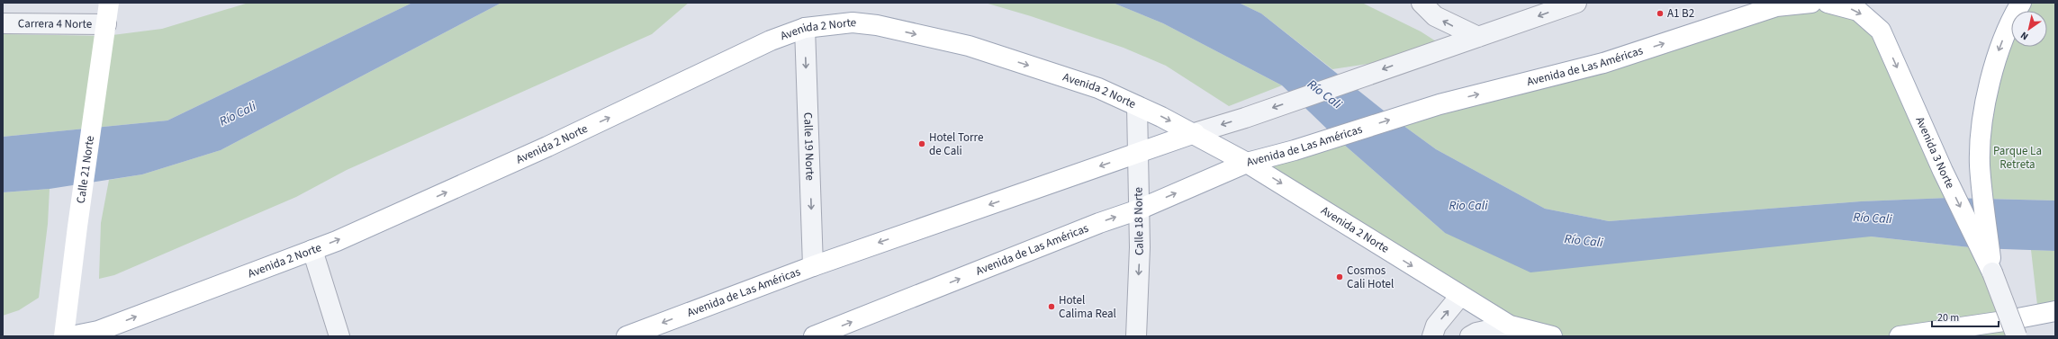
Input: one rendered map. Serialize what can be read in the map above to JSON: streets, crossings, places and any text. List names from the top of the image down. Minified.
{"streets":{"main road":["Avenida 2 Norte","Avenida de Las Américas","Avenida 3 Norte","Calle 21 Norte"],"street":["Carrera 4 Norte","Calle 19 Norte","Calle 18 Norte"]},"crossings":[["Carrera 4 Norte","Calle 21 Norte"],["Avenida 2 Norte","Avenida de Las Américas"],["Avenida 2 Norte","Calle 19 Norte"],["Avenida 2 Norte","Calle 18 Norte"],["Avenida de Las Américas","Calle 19 Norte"],["Avenida de Las Américas","Calle 18 Norte"]],"one_way":["Avenida 2 Norte","Calle 19 Norte","Avenida 3 Norte","Calle 18 Norte"],"water":["Río Cali","Rio Cali"],"parks":["Parque La Retreta"],"places":["A1 B2","Hotel Torre de Cali","Cosmos Cali Hotel","Hotel Calima Real"],"scale_bar":"20 m","north":"bottom left"}
